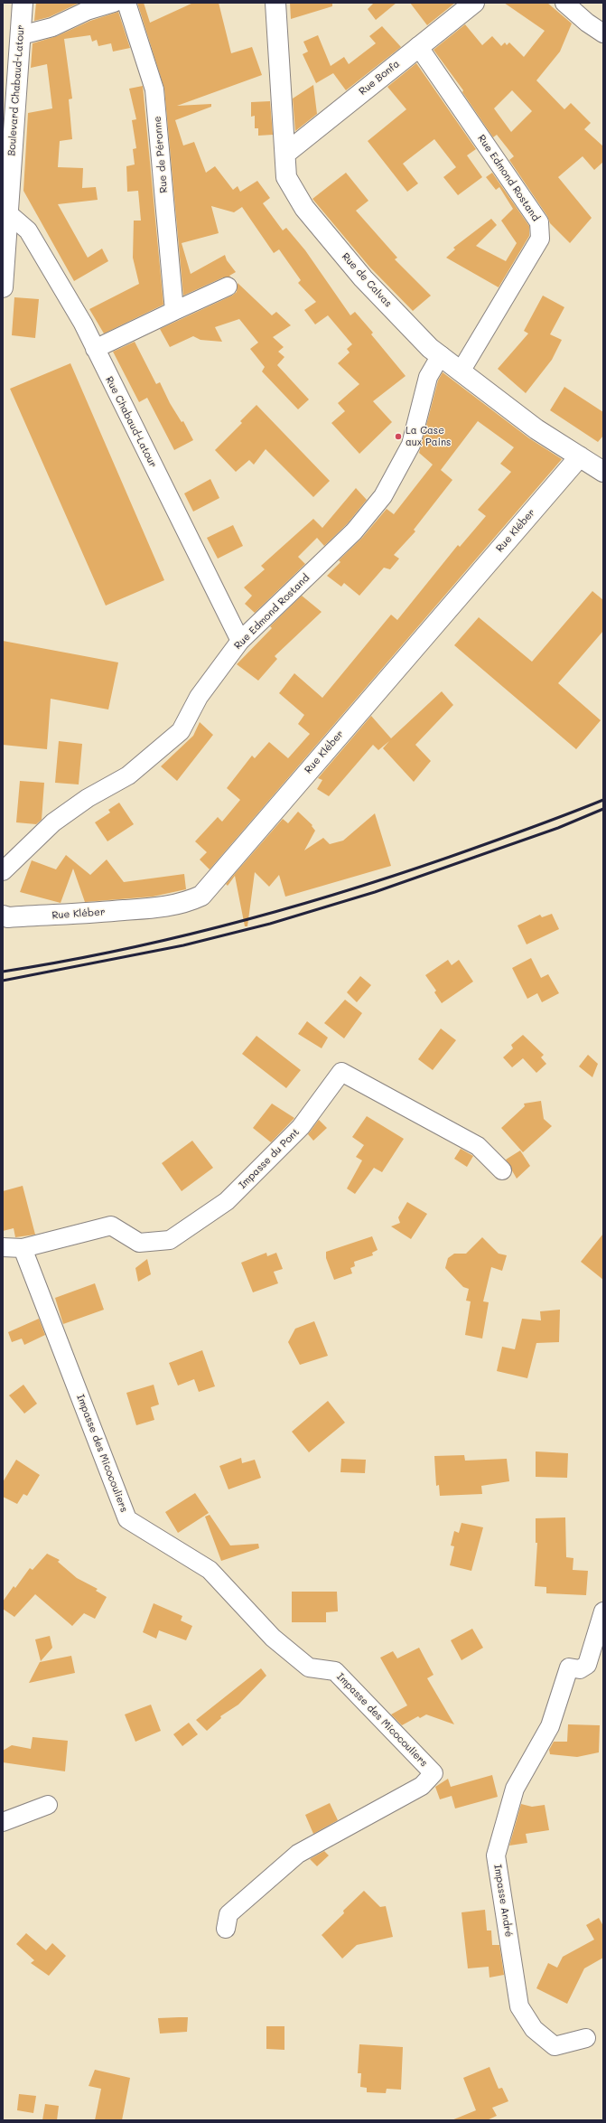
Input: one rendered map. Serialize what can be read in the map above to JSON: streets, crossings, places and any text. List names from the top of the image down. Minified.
{"streets":{"street":["Rue Bonfa","Boulevard Chabaud-Latour","Rue de Péronne","Rue Edmond Rostand","Rue de Calvas","Rue Chabaud-Latour","Rue Kléber","Impasse du Pont","Impasse des Micocouliers","Impasse André"]},"crossings":[["Rue Bonfa","Rue Edmond Rostand"],["Rue Bonfa","Rue de Calvas"],["Boulevard Chabaud-Latour","Rue Chabaud-Latour"],["Rue Edmond Rostand","Rue de Calvas"],["Rue Edmond Rostand","Rue Chabaud-Latour"],["Rue de Calvas","Rue Kléber"],["Impasse du Pont","Impasse des Micocouliers"]],"places":["La Case aux Pains"]}
